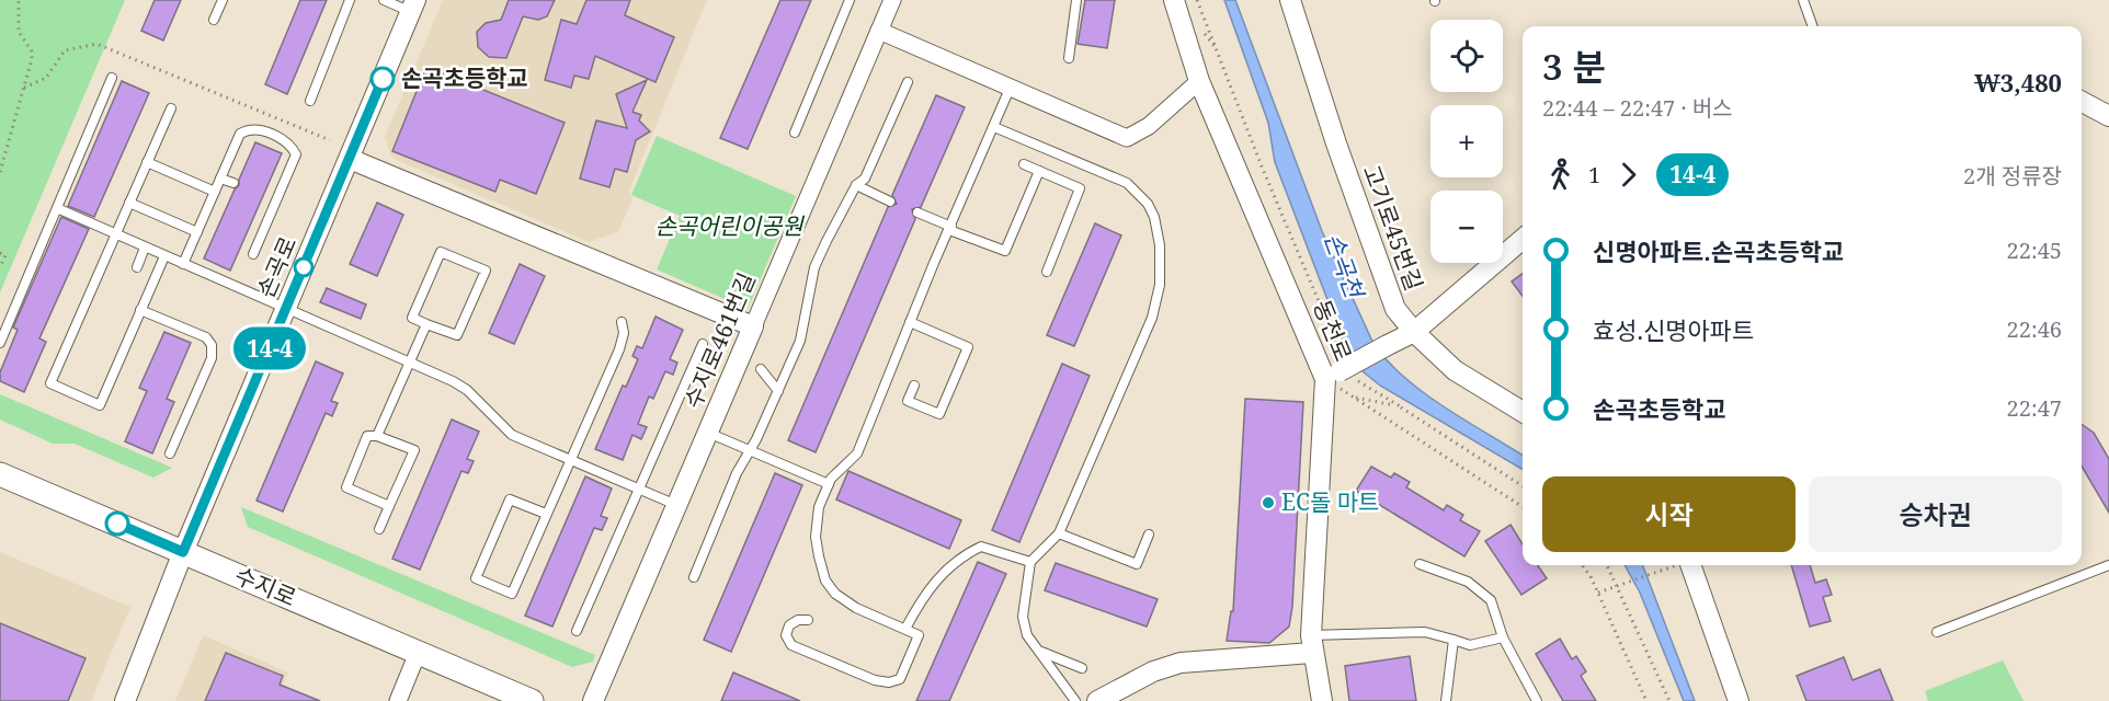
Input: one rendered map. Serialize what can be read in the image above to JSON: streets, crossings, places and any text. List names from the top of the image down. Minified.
{"streets":{"main road":["수지로"],"street":["고기로45번길","손곡로","동천로","수지로461번길"]},"crossings":[["손곡로","수지로"]],"water":["손곡천"],"parks":["손곡어린이공원"],"places":["손곡초등학교","EC돌 마트"],"lines":["bus line 14-4"],"page":{"on_map":"14-4","map_buttons":["+","−"],"heading":["3 분","22:44 – 22:47 · 버스","₩3,480"],"legs":["1","14-4","2개 정류장"],"list":[{"name":"신명아파트.손곡초등학교","value":"22:45"},{"name":"효성.신명아파트","value":"22:46"},{"name":"손곡초등학교","value":"22:47"}],"buttons":["시작","승차권"]}}
